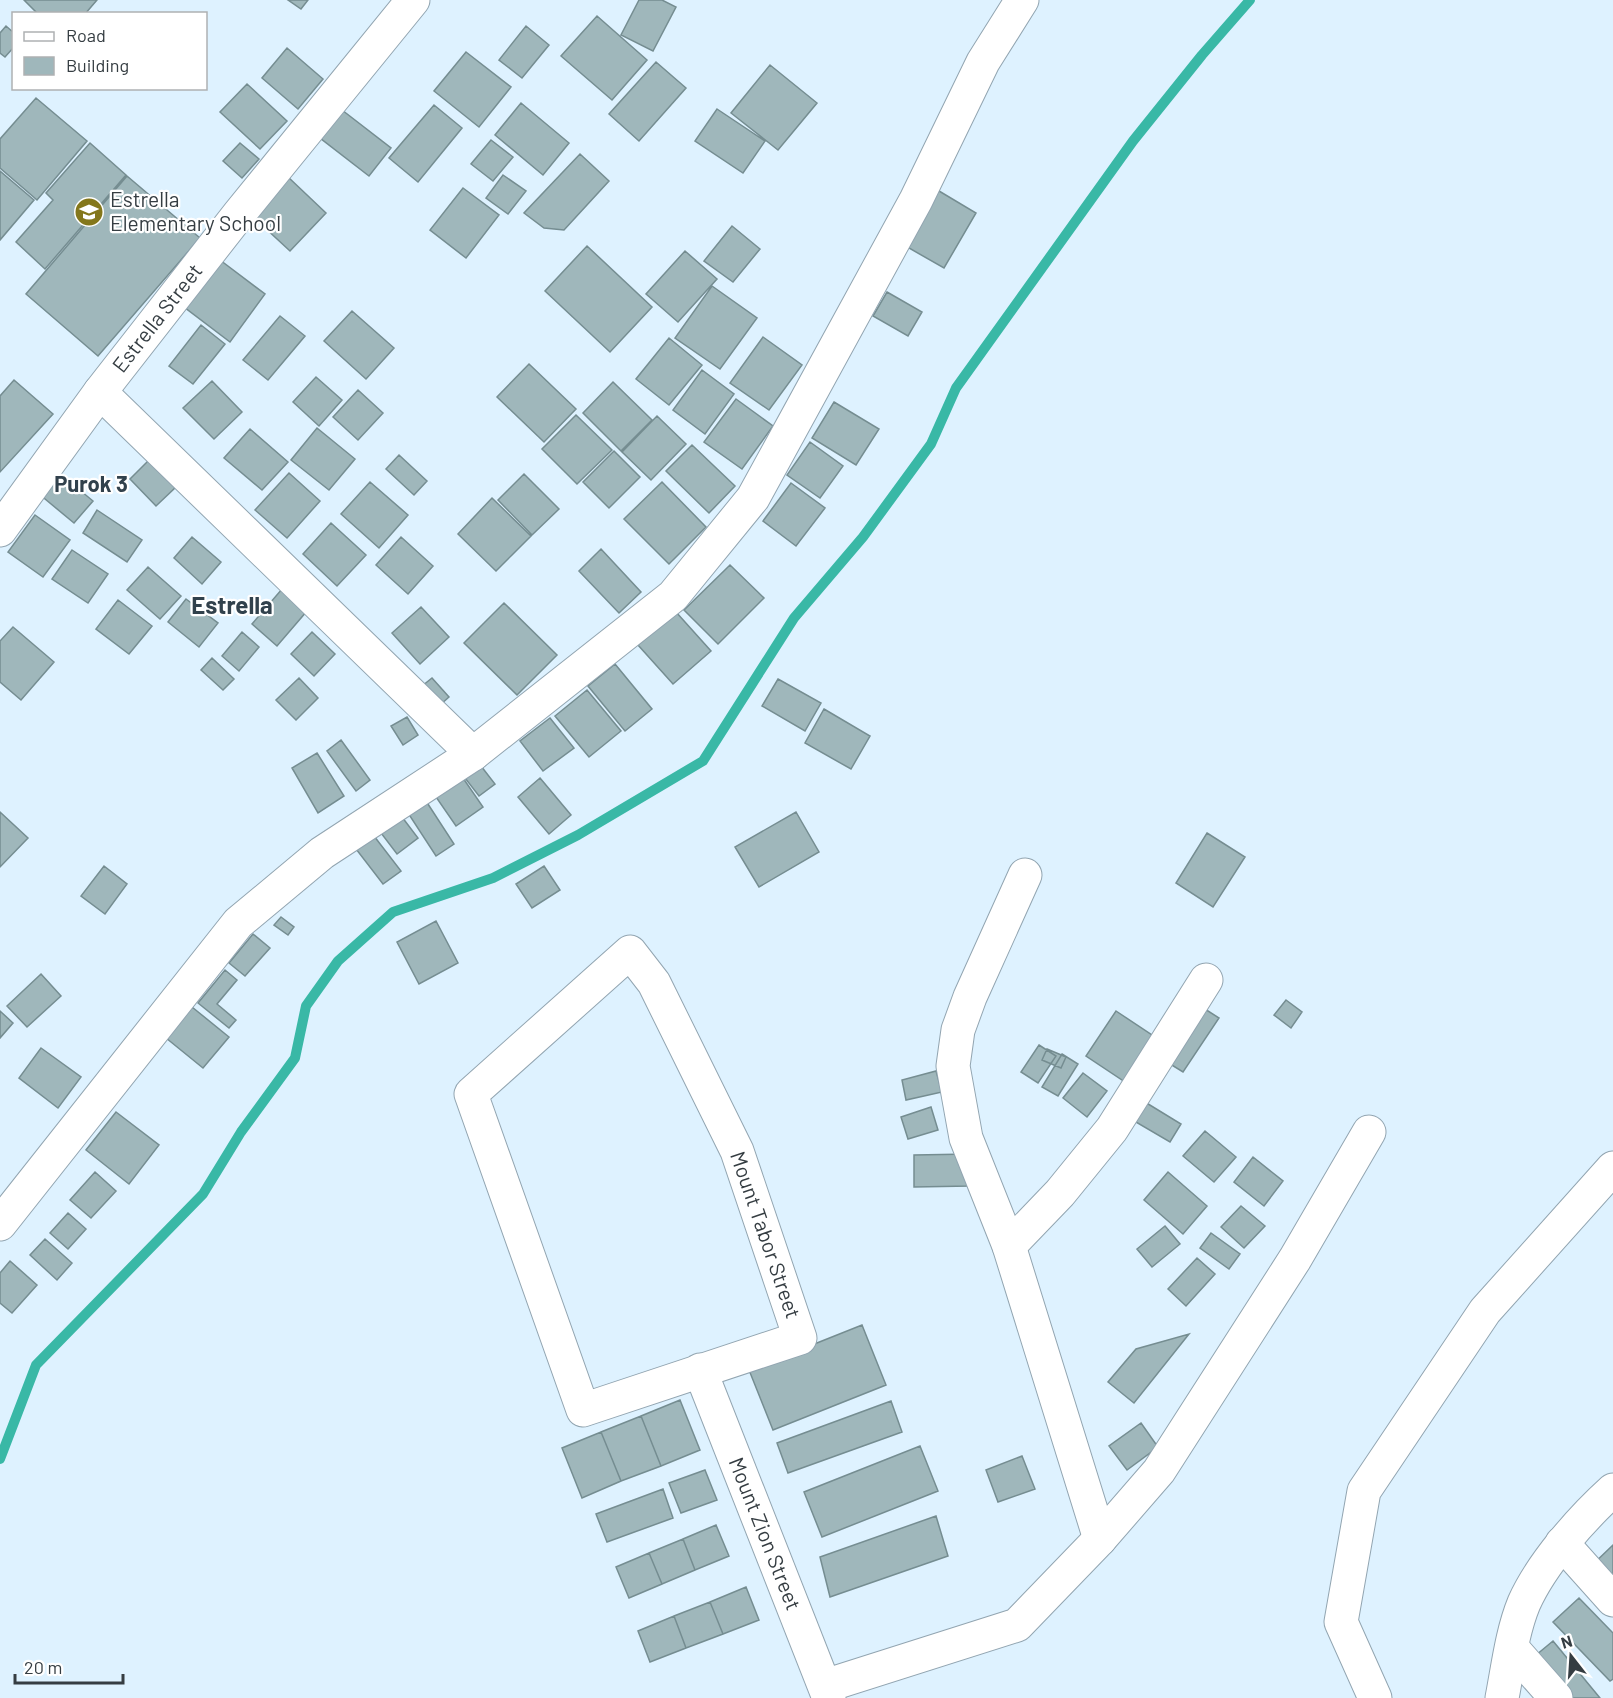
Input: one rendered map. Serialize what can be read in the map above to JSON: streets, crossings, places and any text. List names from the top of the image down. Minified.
{"streets":{"street":["Estrella Street","Mount Tabor Street","Mount Zion Street"]},"crossings":[["Mount Tabor Street","Mount Zion Street"]],"districts":["Purok 3","Estrella"],"places":{"school or university":["Estrella Elementary School"]},"legend":["Road","Building"],"scale_bar":"20 m","north":"top"}
